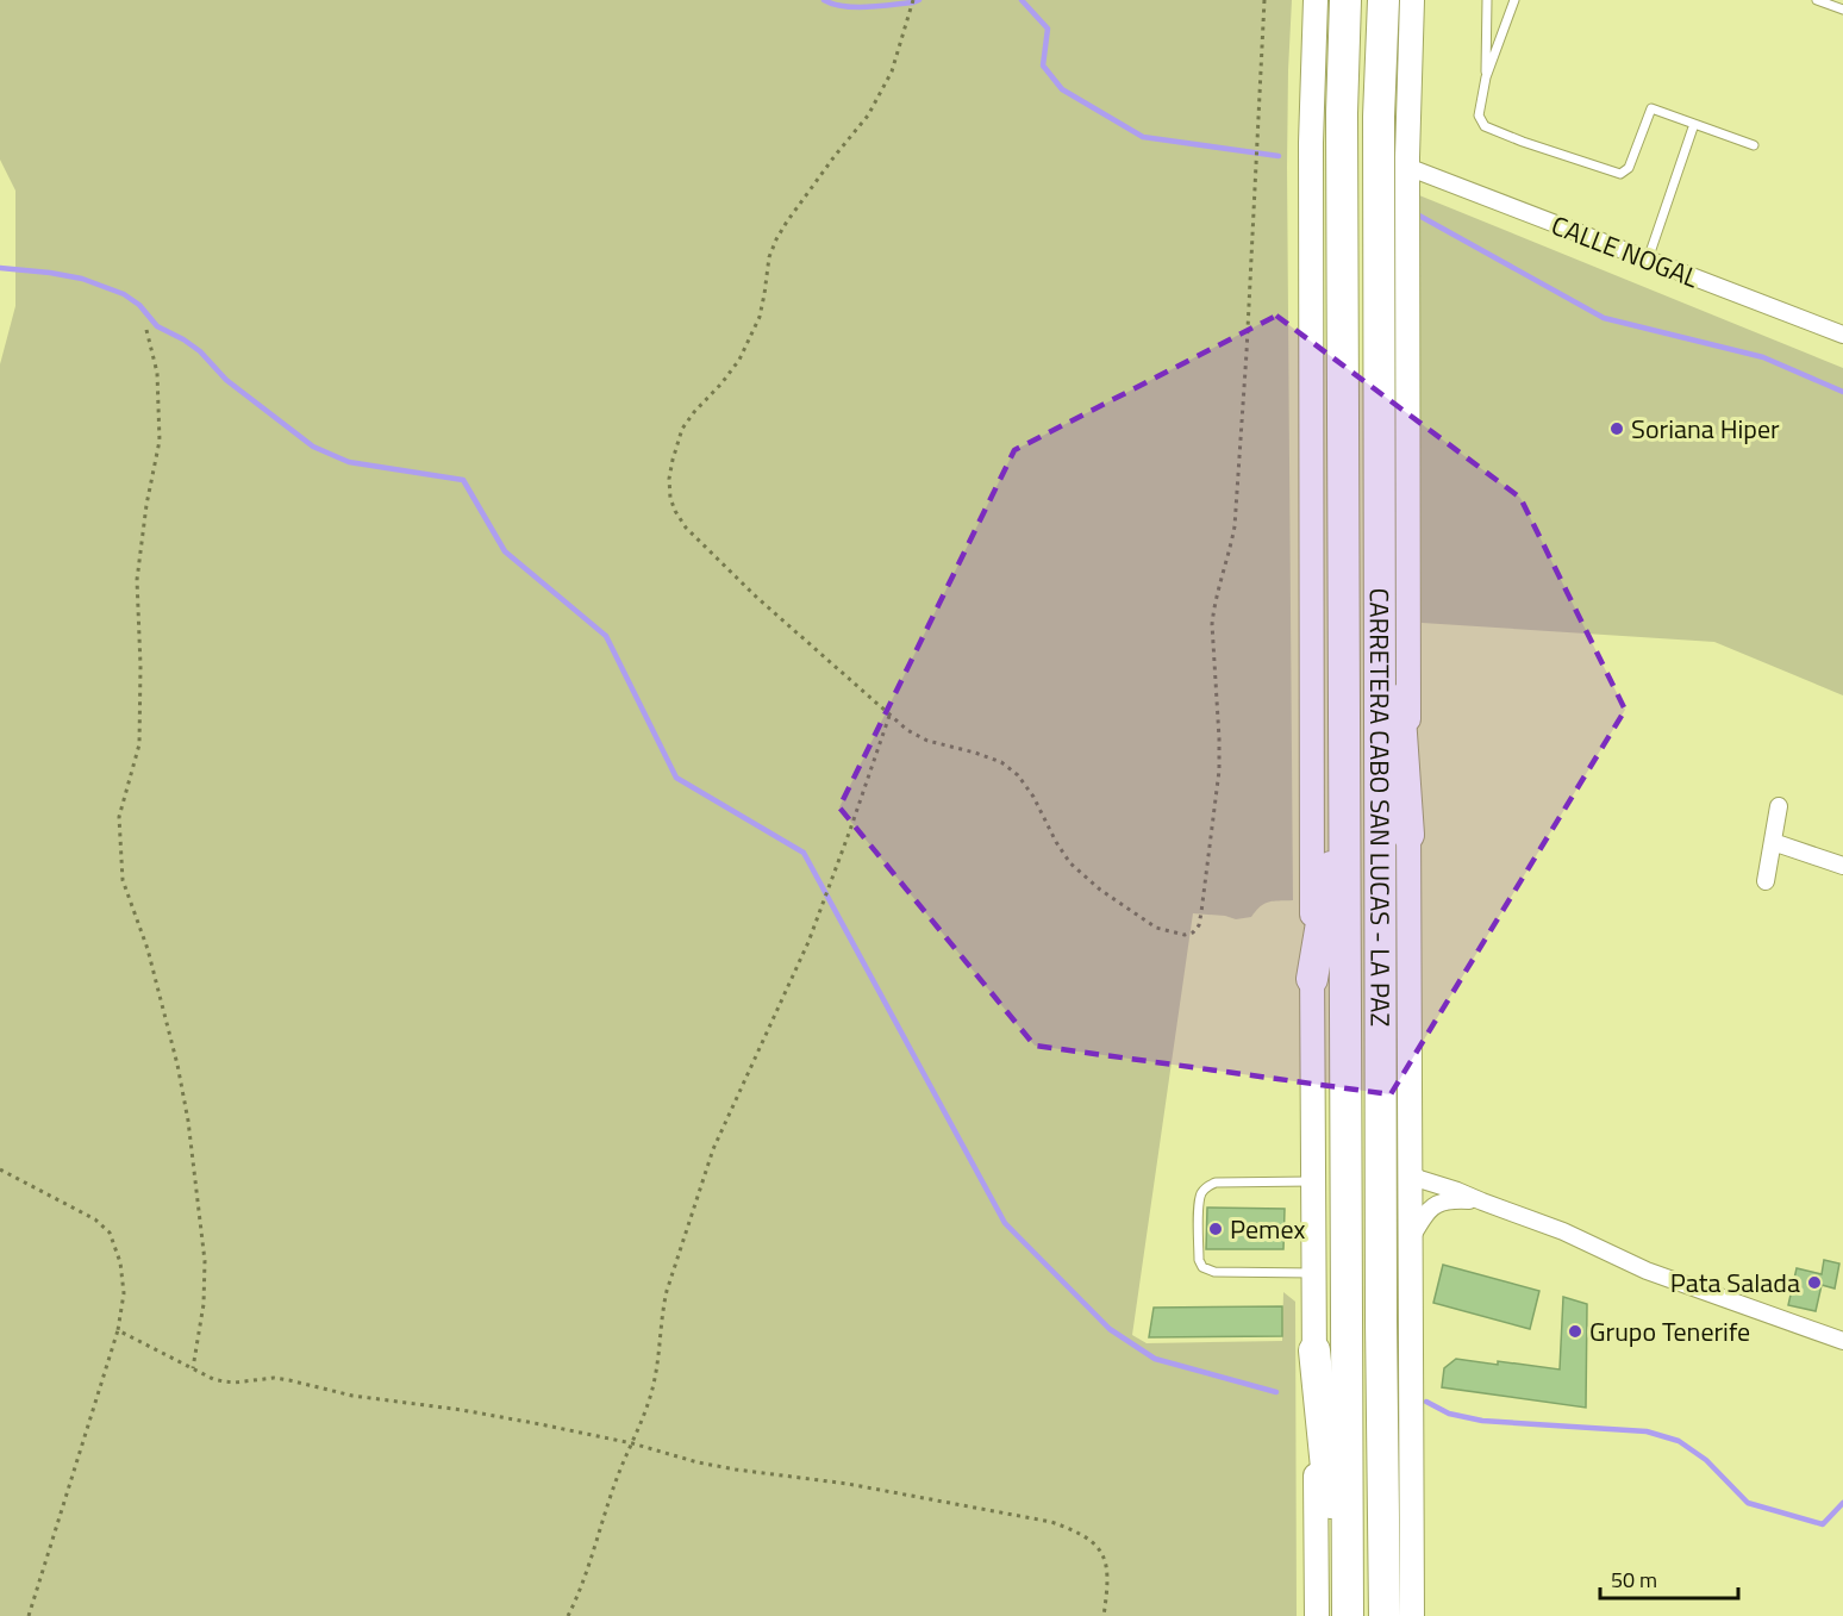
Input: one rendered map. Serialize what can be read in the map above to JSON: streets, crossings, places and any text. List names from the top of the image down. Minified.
{"streets":{"highway":["CARRETERA CABO SAN LUCAS - LA PAZ"],"street":["CALLE NOGAL"]},"places":["Soriana Hiper","Pemex","Pata Salada","Grupo Tenerife"],"scale_bar":"50 m"}
